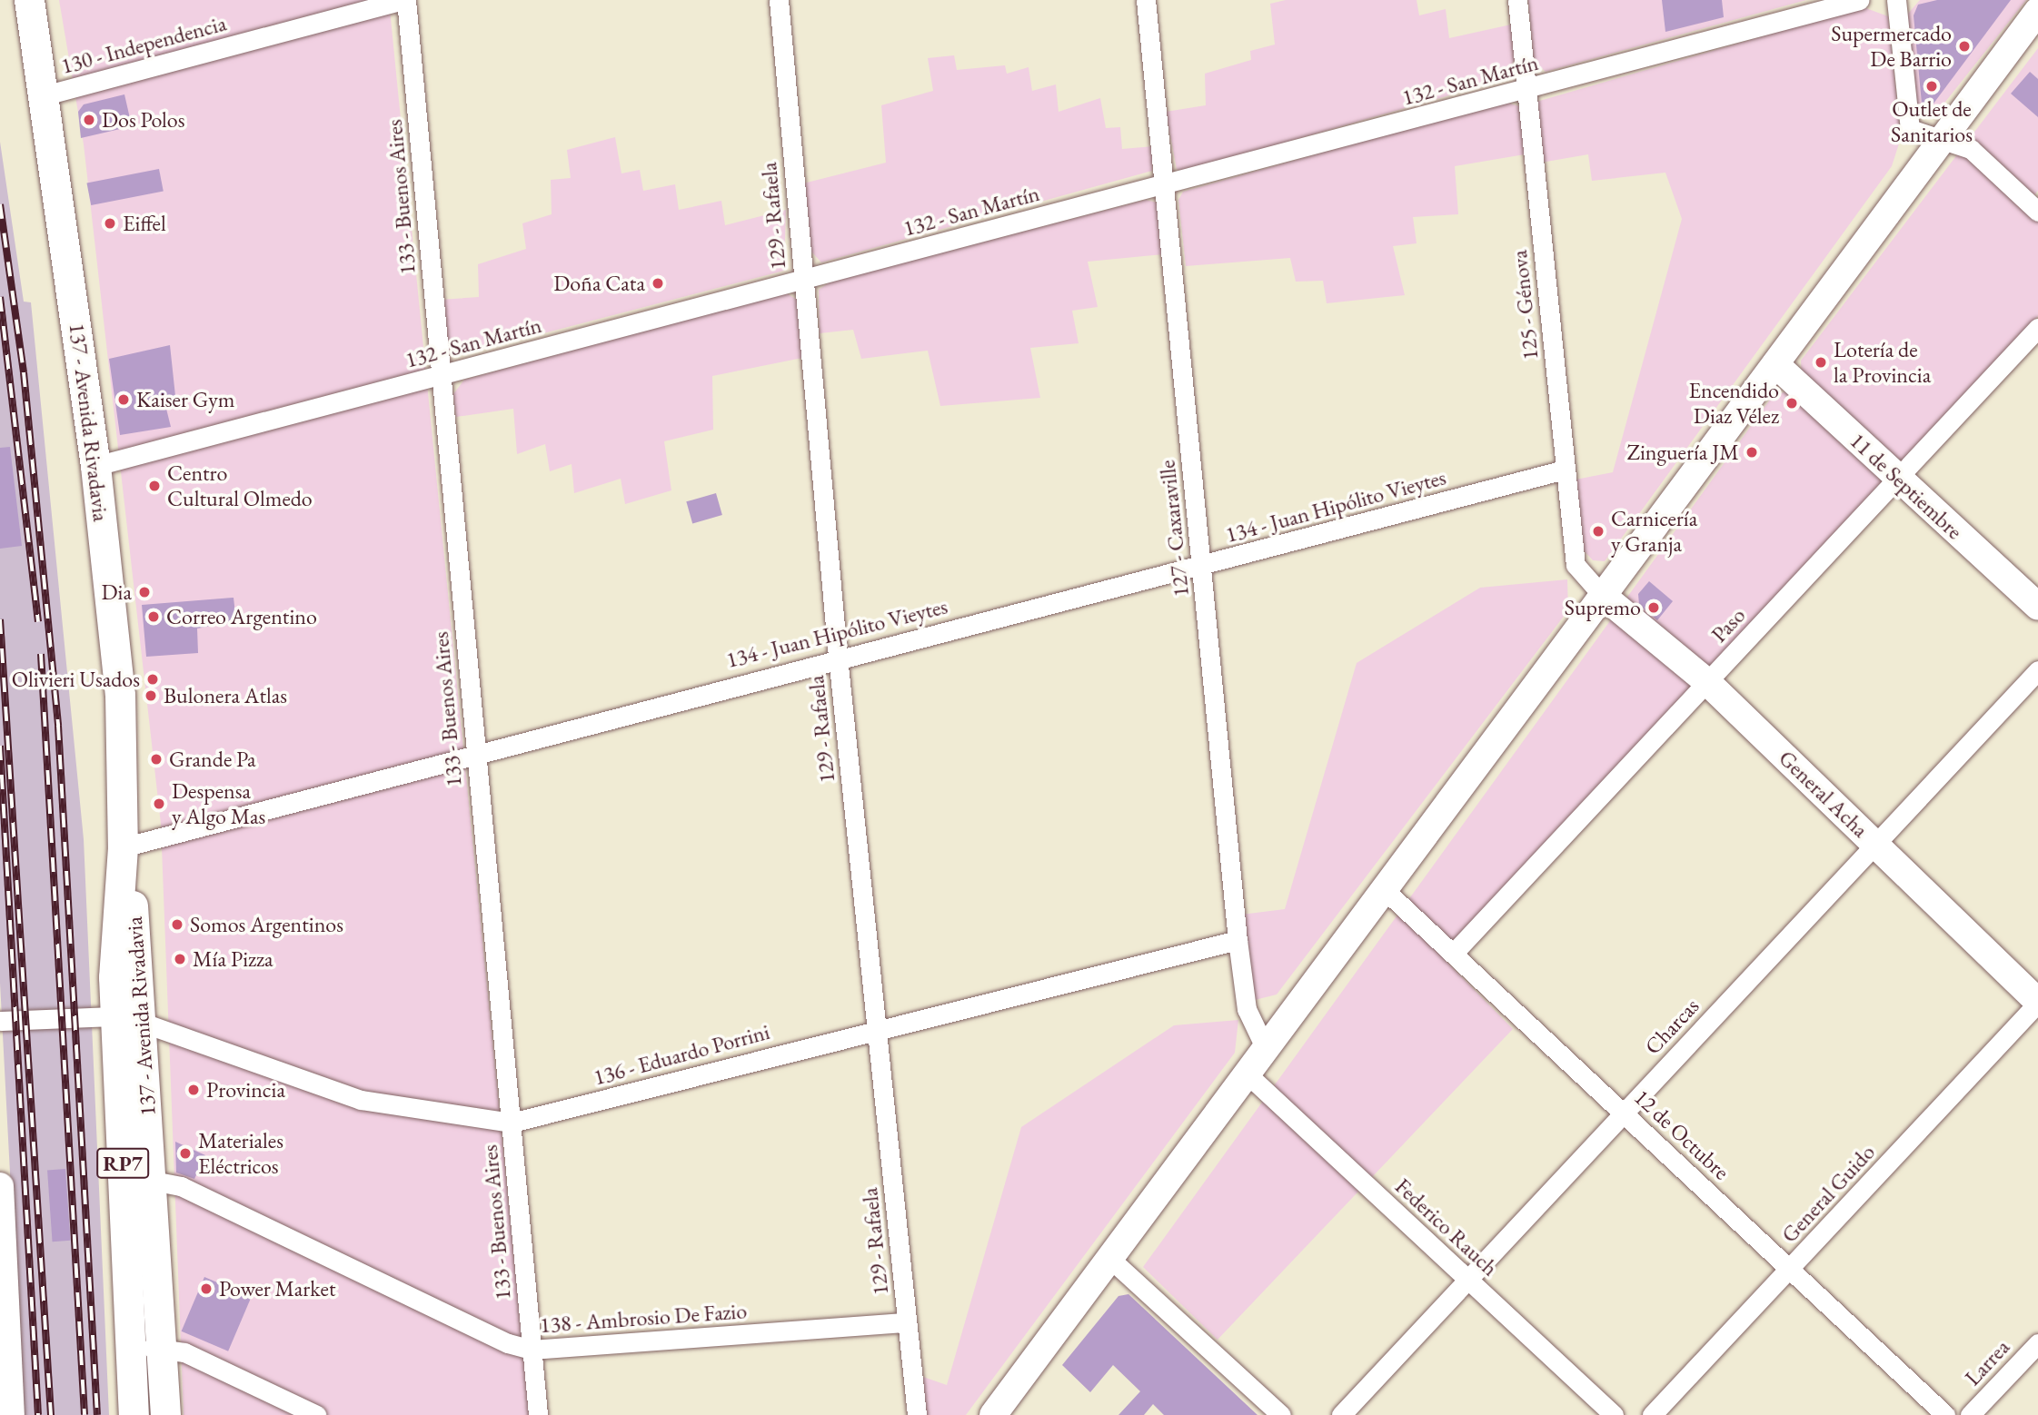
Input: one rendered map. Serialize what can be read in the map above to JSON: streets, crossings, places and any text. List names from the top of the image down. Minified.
{"streets":{"main road":["137 - Avenida Rivadavia","11 de Septiembre","General Acha","RP7"],"street":["130 - Independencia","132 - San Martín","133 - Buenos Aires","129 - Rafaela","125 - Génova","134 - Juan Hipólito Vieytes","127 - Caxaraville","Paso","Charcas","136 - Eduardo Porrini","12 de Octubre","General Guido","Federico Rauch","138 - Ambrosio De Fazio","Larrea"]},"crossings":[["130 - Independencia","133 - Buenos Aires"],["130 - Independencia","137 - Avenida Rivadavia"],["132 - San Martín","133 - Buenos Aires"],["132 - San Martín","129 - Rafaela"],["132 - San Martín","125 - Génova"],["132 - San Martín","137 - Avenida Rivadavia"],["132 - San Martín","127 - Caxaraville"],["133 - Buenos Aires","134 - Juan Hipólito Vieytes"],["133 - Buenos Aires","136 - Eduardo Porrini"],["133 - Buenos Aires","138 - Ambrosio De Fazio"],["129 - Rafaela","134 - Juan Hipólito Vieytes"],["129 - Rafaela","136 - Eduardo Porrini"],["129 - Rafaela","138 - Ambrosio De Fazio"],["125 - Génova","134 - Juan Hipólito Vieytes"],["125 - Génova","General Acha"],["137 - Avenida Rivadavia","134 - Juan Hipólito Vieytes"],["137 - Avenida Rivadavia","136 - Eduardo Porrini"],["137 - Avenida Rivadavia","138 - Ambrosio De Fazio"],["11 de Septiembre","Paso"],["134 - Juan Hipólito Vieytes","127 - Caxaraville"],["127 - Caxaraville","136 - Eduardo Porrini"],["Paso","General Acha"],["Paso","12 de Octubre"],["General Acha","Charcas"],["General Acha","General Guido"],["Charcas","12 de Octubre"],["Charcas","Federico Rauch"],["12 de Octubre","General Guido"]],"places":["Supermercado De Barrio","Outlet de Sanitarios","Dos Polos","Eiffel","Doña Cata","Lotería de la Provincia","Kaiser Gym","Encendido Diaz Vélez","Zinguería JM","Centro Cultural Olmedo","Carnicería y Granja","Dia","Supremo","Correo Argentino","Olivieri Usados","Bulonera Atlas","Grande Pa","Despensa y Algo Mas","Somos Argentinos","Mía Pizza","Provincia","Materiales Eléctricos","Power Market"]}
